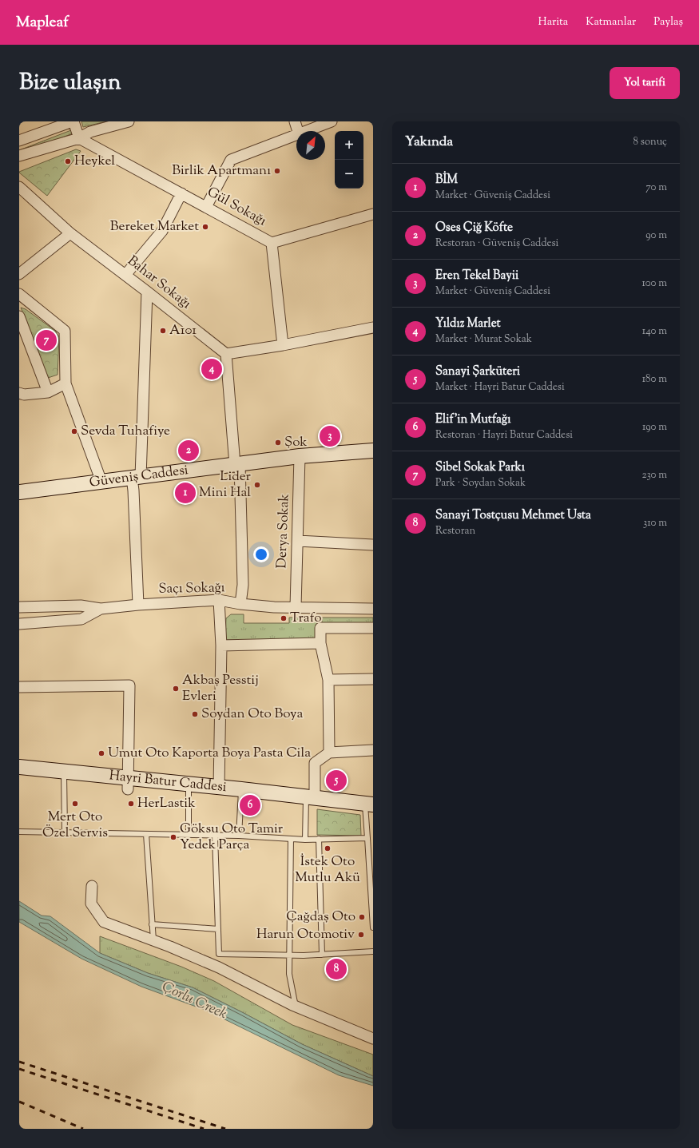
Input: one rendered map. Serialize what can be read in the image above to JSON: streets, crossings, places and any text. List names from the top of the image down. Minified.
{"streets":{"street":["Gül Sokağı","Bahar Sokağı","Güveniş Caddesi","Derya Sokak","Saçı Sokağı","Hayri Batur Caddesi"]},"crossings":[["Güveniş Caddesi","Derya Sokak"],["Derya Sokak","Saçı Sokağı"]],"water":["Çorlu Creek"],"places":["Heykel","Birlik Apartmanı","Bereket Market","A101","Sevda Tuhafiye","Şok","Lider Mini Hal","Trafo","Akbaş Pesstij Evleri","Soydan Oto Boya","Umut Oto Kaporta Boya Pasta Cila","Mert Oto Özel Servis","HerLastik","Göksu Oto Tamir Yedek Parça","İstek Oto Mutlu Akü","Çağdaş Oto","Harun Otomotiv"],"north":"top right","page":{"header":"Mapleaf","nav":["Harita","Katmanlar","Paylaş"],"title":"Bize ulaşın","buttons":"Yol tarifi","heading":["Yakında","8 sonuç"],"map_buttons":["+","−"],"list":[{"mark":"1","name":"BİM","note":"Market · Güveniş Caddesi","value":"70 m"},{"mark":"2","name":"Oses Çiğ Köfte","note":"Restoran · Güveniş Caddesi","value":"90 m"},{"mark":"3","name":"Eren Tekel Bayii","note":"Market · Güveniş Caddesi","value":"100 m"},{"mark":"4","name":"Yıldız Marlet","note":"Market · Murat Sokak","value":"140 m"},{"mark":"5","name":"Sanayi Şarküteri","note":"Market · Hayri Batur Caddesi","value":"180 m"},{"mark":"6","name":"Elif'in Mutfağı","note":"Restoran · Hayri Batur Caddesi","value":"190 m"},{"mark":"7","name":"Sibel Sokak Parkı","note":"Park · Soydan Sokak","value":"230 m"},{"mark":"8","name":"Sanayi Tostçusu Mehmet Usta","note":"Restoran","value":"310 m"}],"pins":["7","4","3","2","1","5","6","8"]}}
